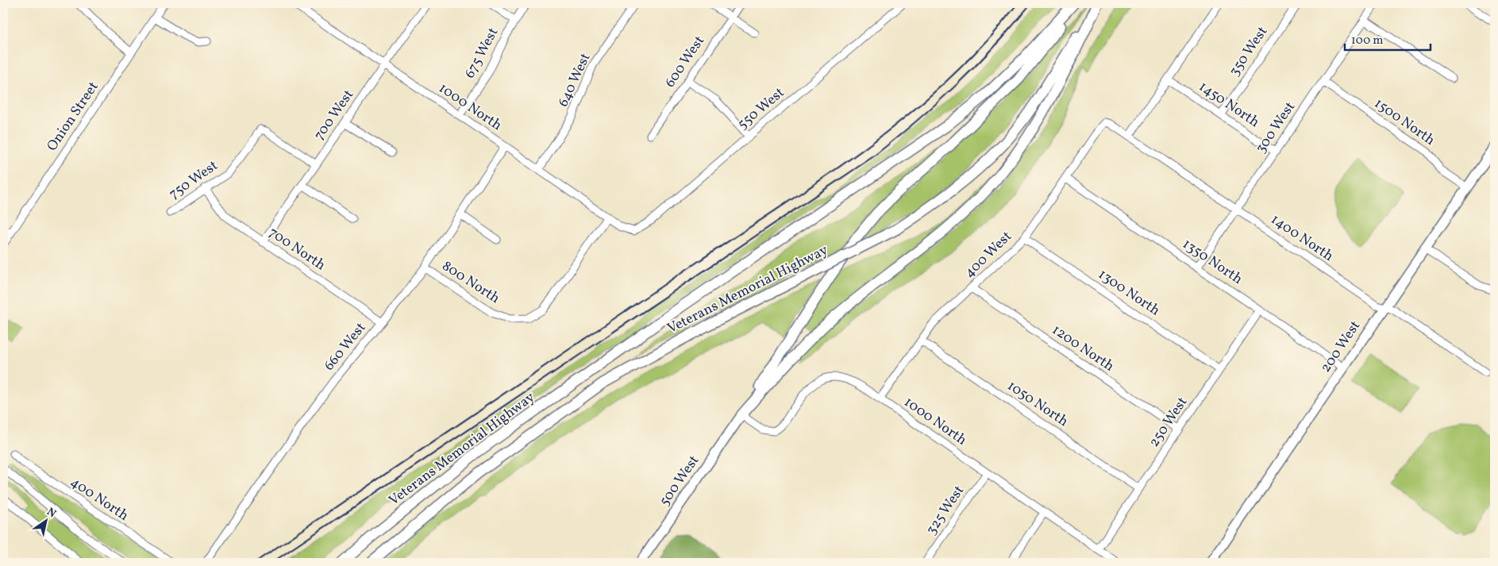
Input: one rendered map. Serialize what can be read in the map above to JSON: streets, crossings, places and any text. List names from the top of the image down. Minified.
{"streets":{"highway":["Veterans Memorial Highway"],"main road":["200 West","500 West"],"street":["350 West","675 West","600 West","640 West","1450 North","1000 North","550 West","700 West","Onion Street","1500 North","300 West","750 West","1400 North","700 North","400 West","1350 North","800 North","1300 North","660 West","1200 North","1050 North","250 West","400 North","325 West"]},"crossings":[["350 West","1450 North"],["675 West","1000 North"],["640 West","1000 North"],["1450 North","300 West"],["1000 North","550 West"],["1000 North","700 West"],["1000 North","400 West"],["1000 North","800 North"],["1000 North","660 West"],["1000 North","250 West"],["1000 North","500 West"],["1000 North","325 West"],["700 West","750 West"],["700 West","700 North"],["1500 North","300 West"],["1500 North","200 West"],["300 West","1400 North"],["300 West","1350 North"],["750 West","700 North"],["1400 North","400 West"],["1400 North","200 West"],["700 North","660 West"],["400 West","1350 North"],["400 West","1300 North"],["400 West","1200 North"],["400 West","1050 North"],["1350 North","200 West"],["1350 North","250 West"],["800 North","660 West"],["1300 North","250 West"],["1200 North","250 West"],["1050 North","250 West"]],"scale_bar":"100 m","north":"top right"}
